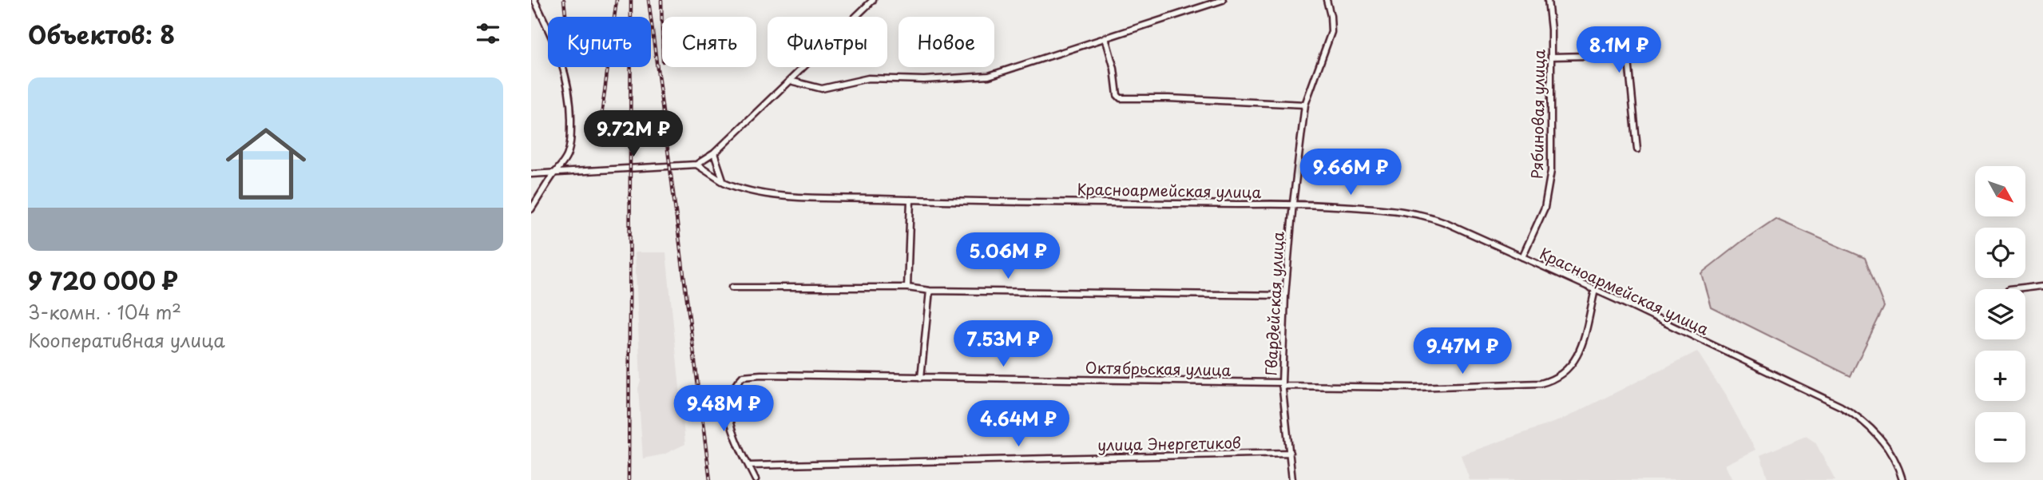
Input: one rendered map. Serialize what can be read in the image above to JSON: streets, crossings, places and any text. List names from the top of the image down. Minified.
{"streets":{"street":["Рябиновая улица","Красноармейская улица","Гвардейская улица","Октябрьская улица","улица Энергетиков"]},"crossings":[["Рябиновая улица","Красноармейская улица"],["Красноармейская улица","Гвардейская улица"],["Красноармейская улица","Октябрьская улица"],["Гвардейская улица","Октябрьская улица"],["Гвардейская улица","улица Энергетиков"],["Октябрьская улица","улица Энергетиков"]],"north":"bottom right","page":{"heading":"Объектов: 8","chip":["Купить","Снять","Фильтры","Новое"],"price":["8.1M ₽","9.72M ₽","9.66M ₽","5.06M ₽","7.53M ₽","9.47M ₽","9.48M ₽","4.64M ₽"],"list":[{"name":"9 720 000 ₽","note":"3-комн. · 104 m² · Кооперативная улица"}],"map_buttons":["+","−"]}}
